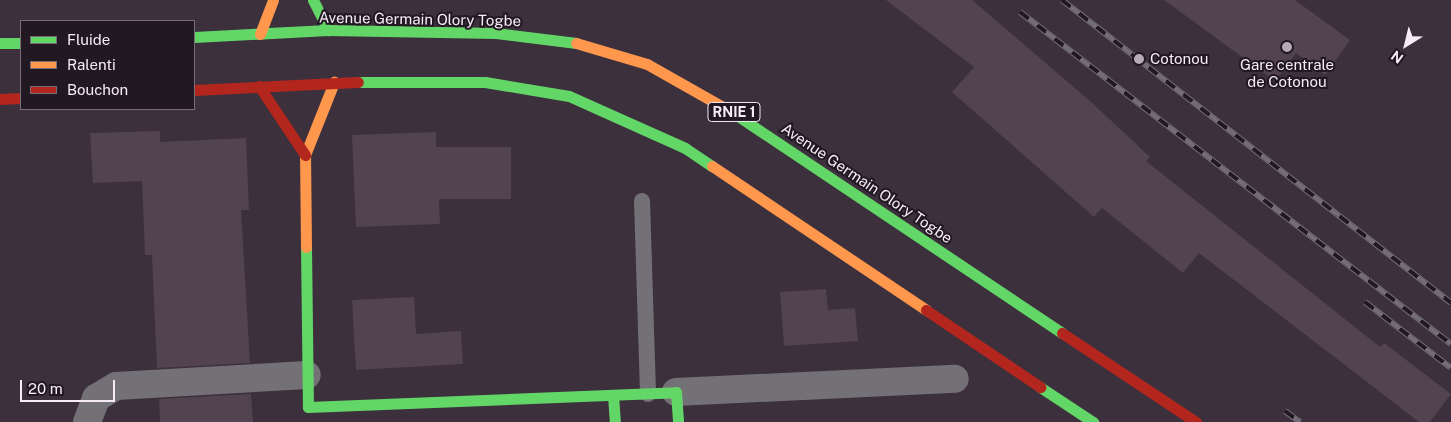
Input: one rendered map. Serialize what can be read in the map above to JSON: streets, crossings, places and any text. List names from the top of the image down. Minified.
{"streets":{"main road":["Avenue Germain Olory Togbe","RNIE 1"]},"places":["Gare centrale de Cotonou","Cotonou"],"legend":["Fluide","Ralenti","Bouchon"],"scale_bar":"20 m","north":"bottom left"}
